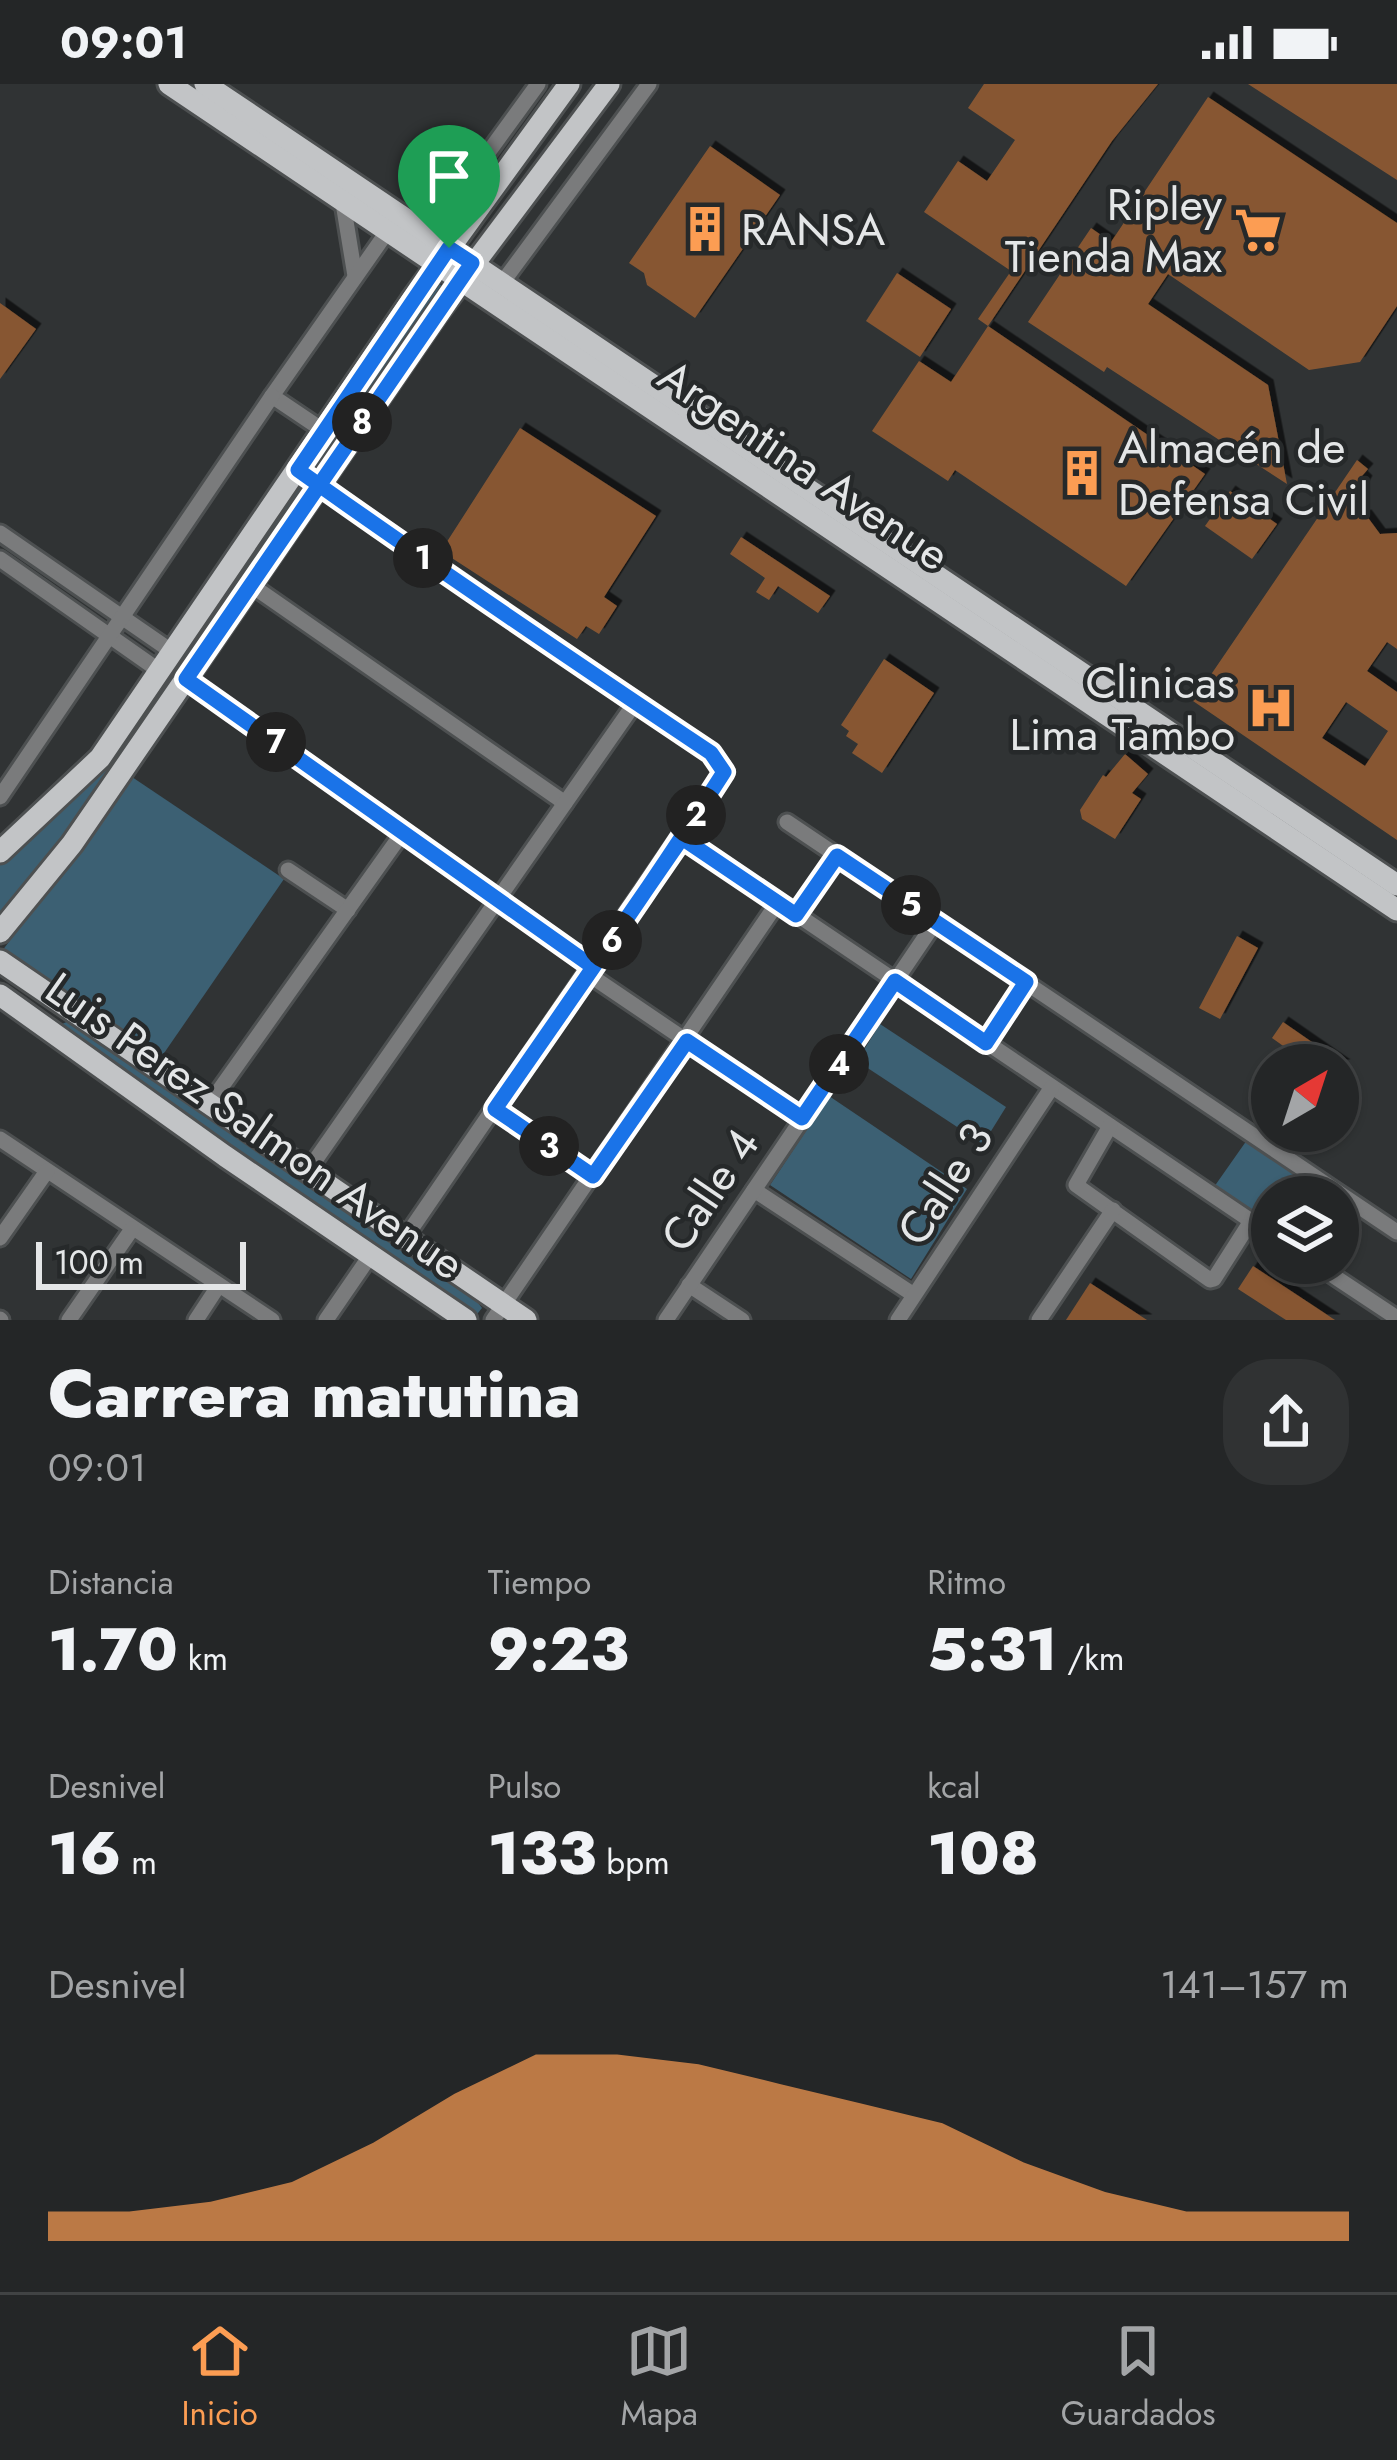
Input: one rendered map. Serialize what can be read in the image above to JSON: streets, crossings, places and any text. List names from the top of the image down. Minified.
{"streets":{"main road":["Argentina Avenue","Luis Perez Salmon Avenue"],"street":["Calle 3","Calle 4"]},"places":{"building":["RANSA","Almacén de Defensa Civil"],"supermarket":["Ripley Tienda Max"],"hospital":["Clinicas Lima Tambo"]},"scale_bar":"100 m","north":"top right","page":{"status":"09:01","pins":["8","1","7","2","5","6","4","3"],"scale":"100 m","heading":["Carrera matutina","09:01"],"stats":[["Distancia","1.70 km"],["Tiempo","9:23"],["Ritmo","5:31 /km"],["Desnivel","16 m"],["Pulso","133 bpm"],["kcal","108"]],"chart":["Desnivel","141–157 m"],"tabs":["Inicio","Mapa","Guardados"]}}
